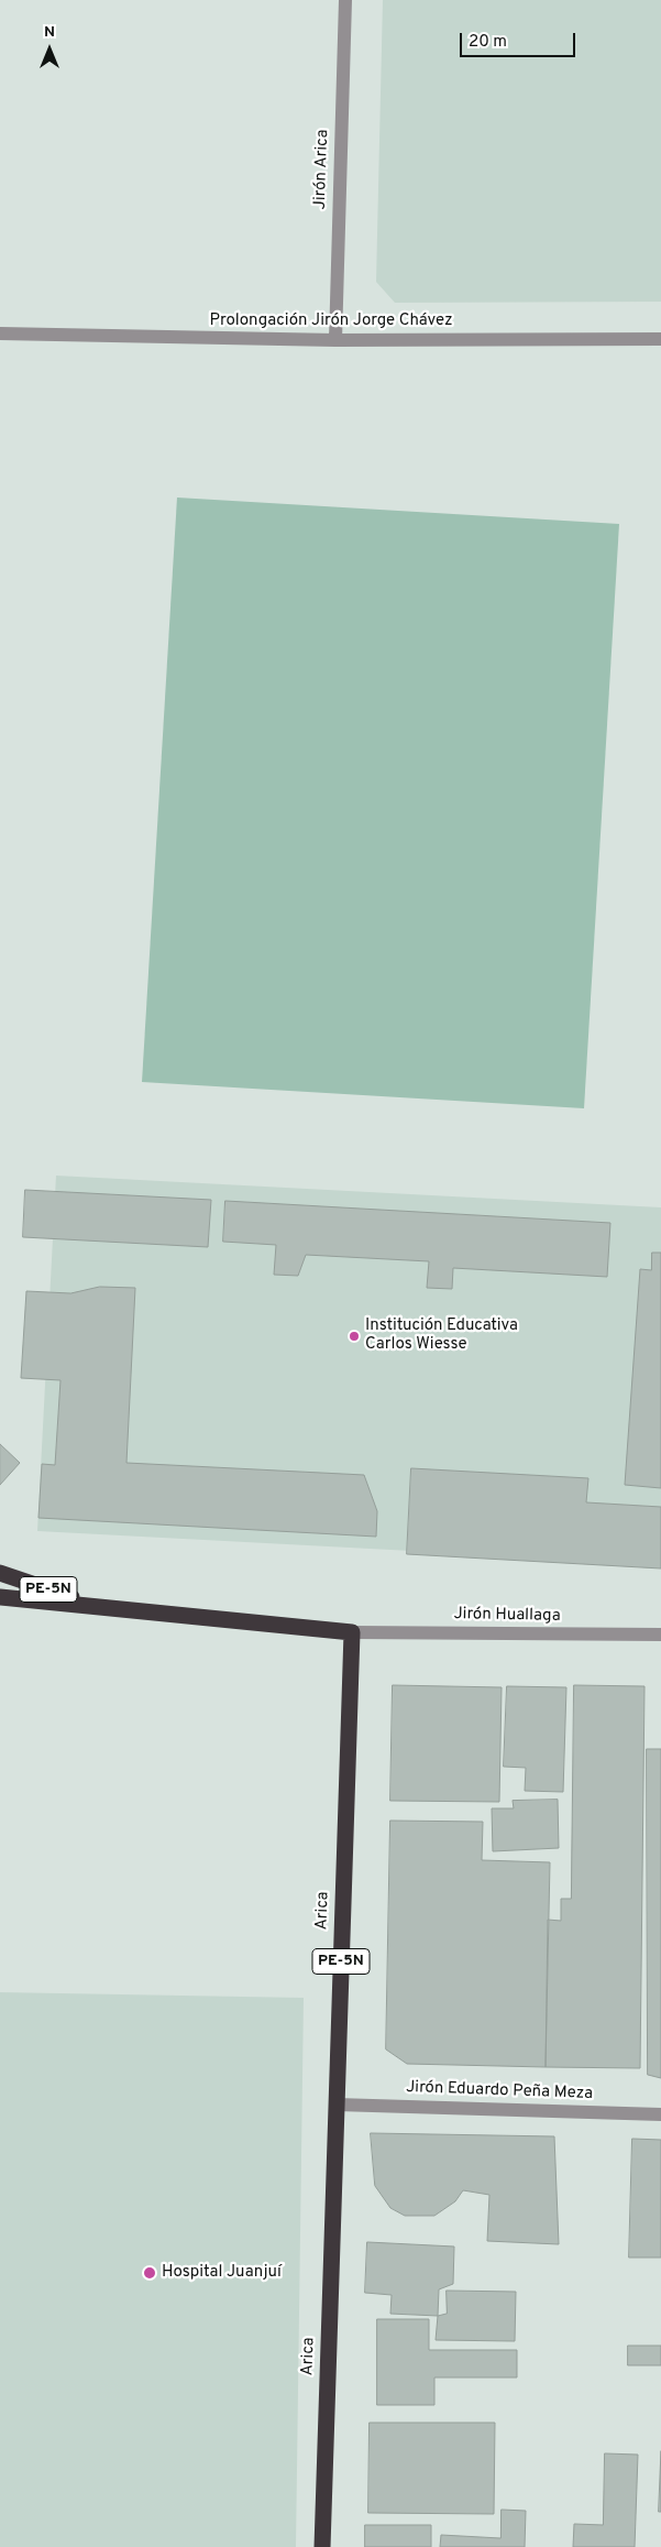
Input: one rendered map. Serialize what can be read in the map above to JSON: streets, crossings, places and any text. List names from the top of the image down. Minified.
{"streets":{"highway":["PE-5N","Arica"],"street":["Jirón Arica","Prolongación Jirón Jorge Chávez","Jirón Huallaga","Jirón Eduardo Peña Meza"]},"crossings":[["Jirón Arica","Prolongación Jirón Jorge Chávez"],["PE-5N","Jirón Huallaga"],["PE-5N","Arica"],["Jirón Huallaga","Arica"],["Arica","Jirón Eduardo Peña Meza"]],"places":["Institución Educativa Carlos Wiesse","Hospital Juanjuí"],"scale_bar":"20 m","north":"top"}
